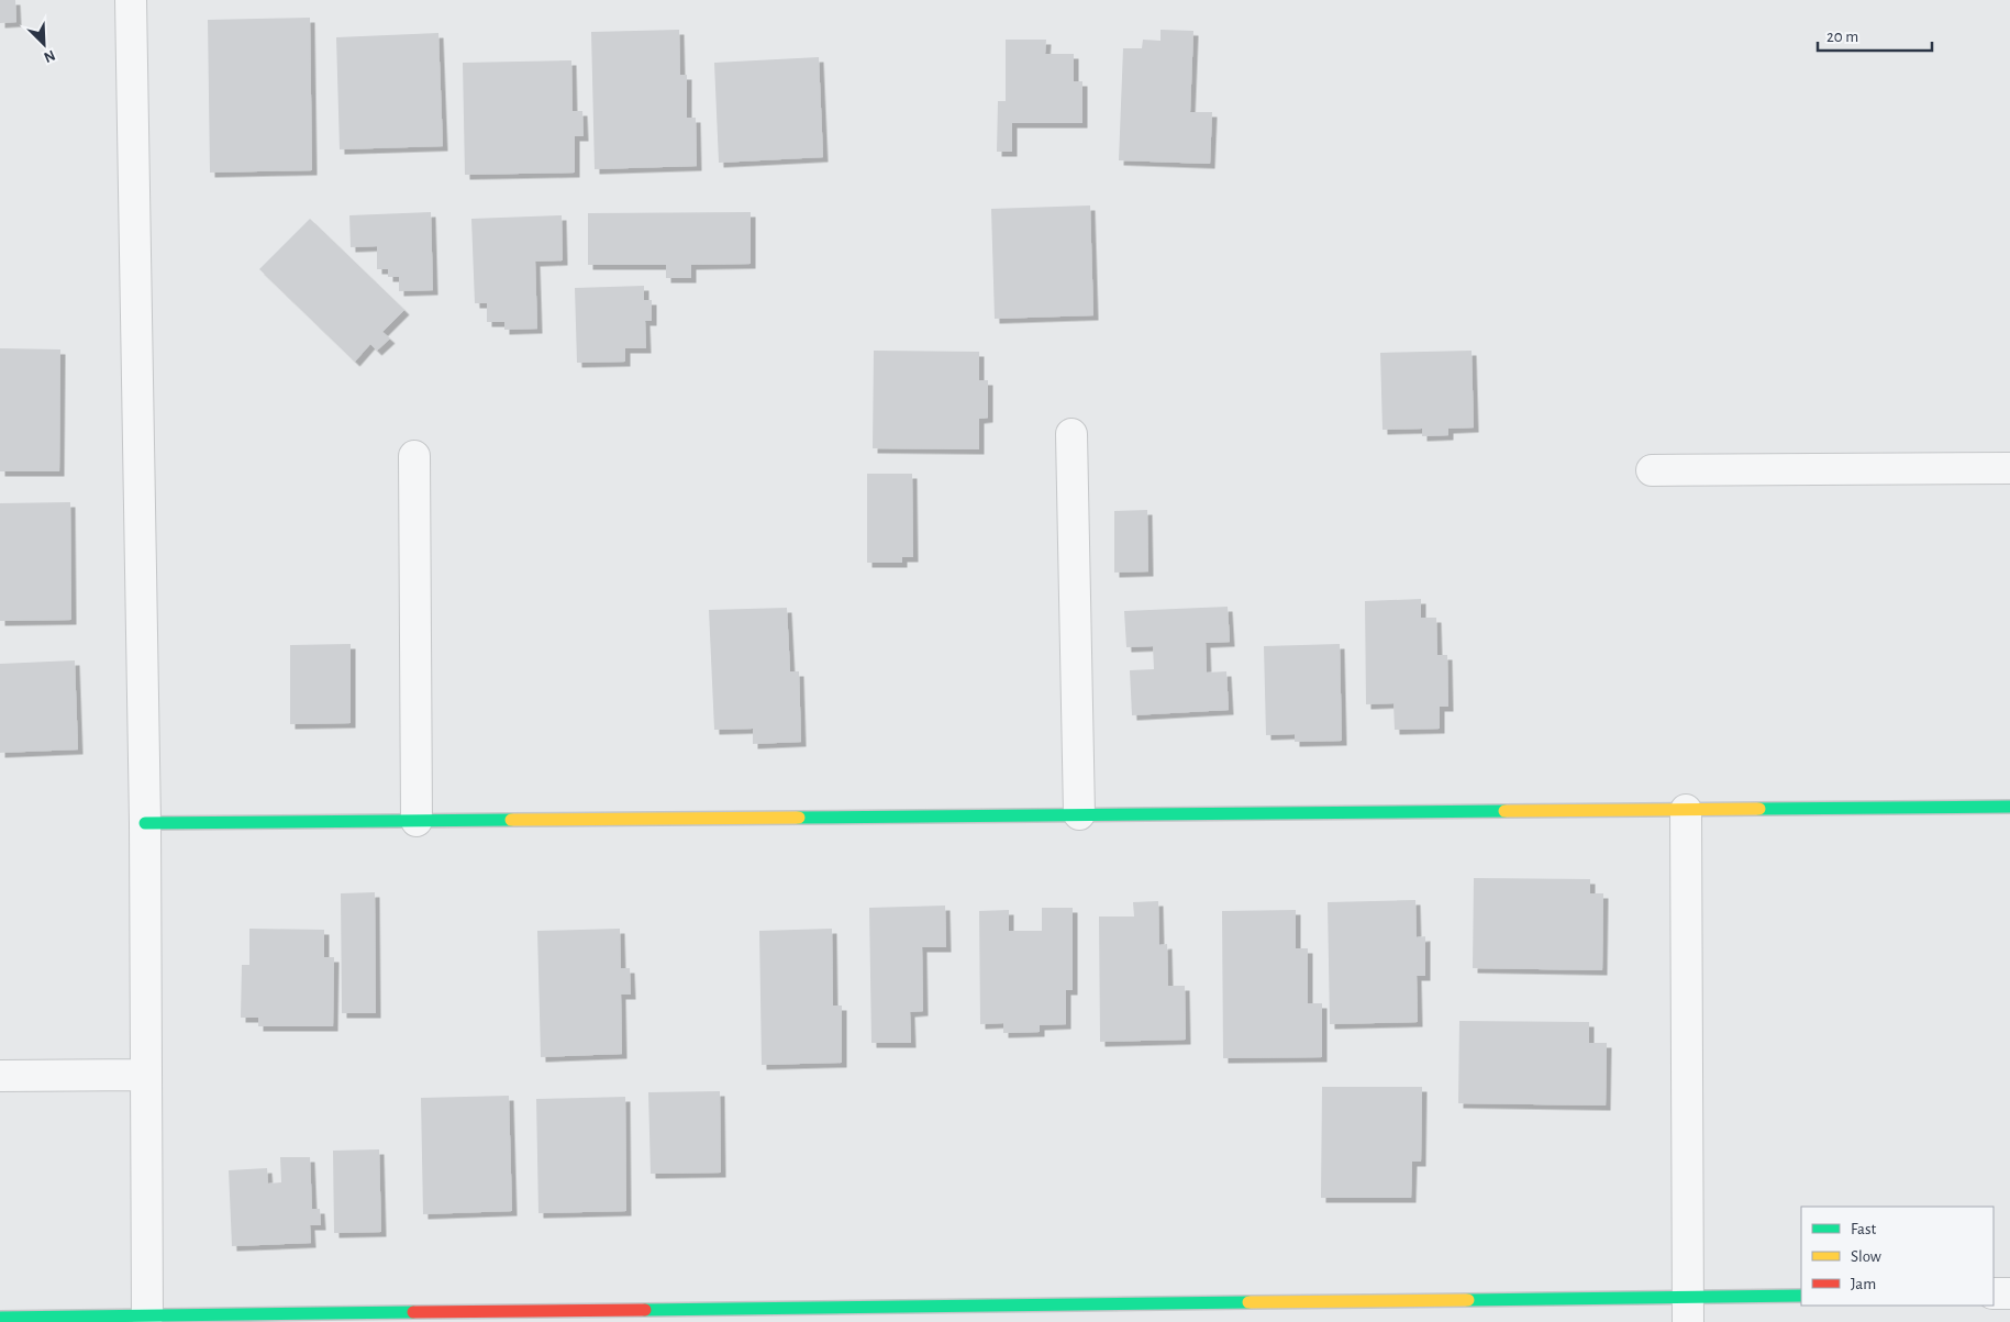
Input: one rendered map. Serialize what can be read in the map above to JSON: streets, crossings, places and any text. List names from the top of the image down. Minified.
{"legend":["Fast","Slow","Jam"],"scale_bar":"20 m","north":"bottom right"}
